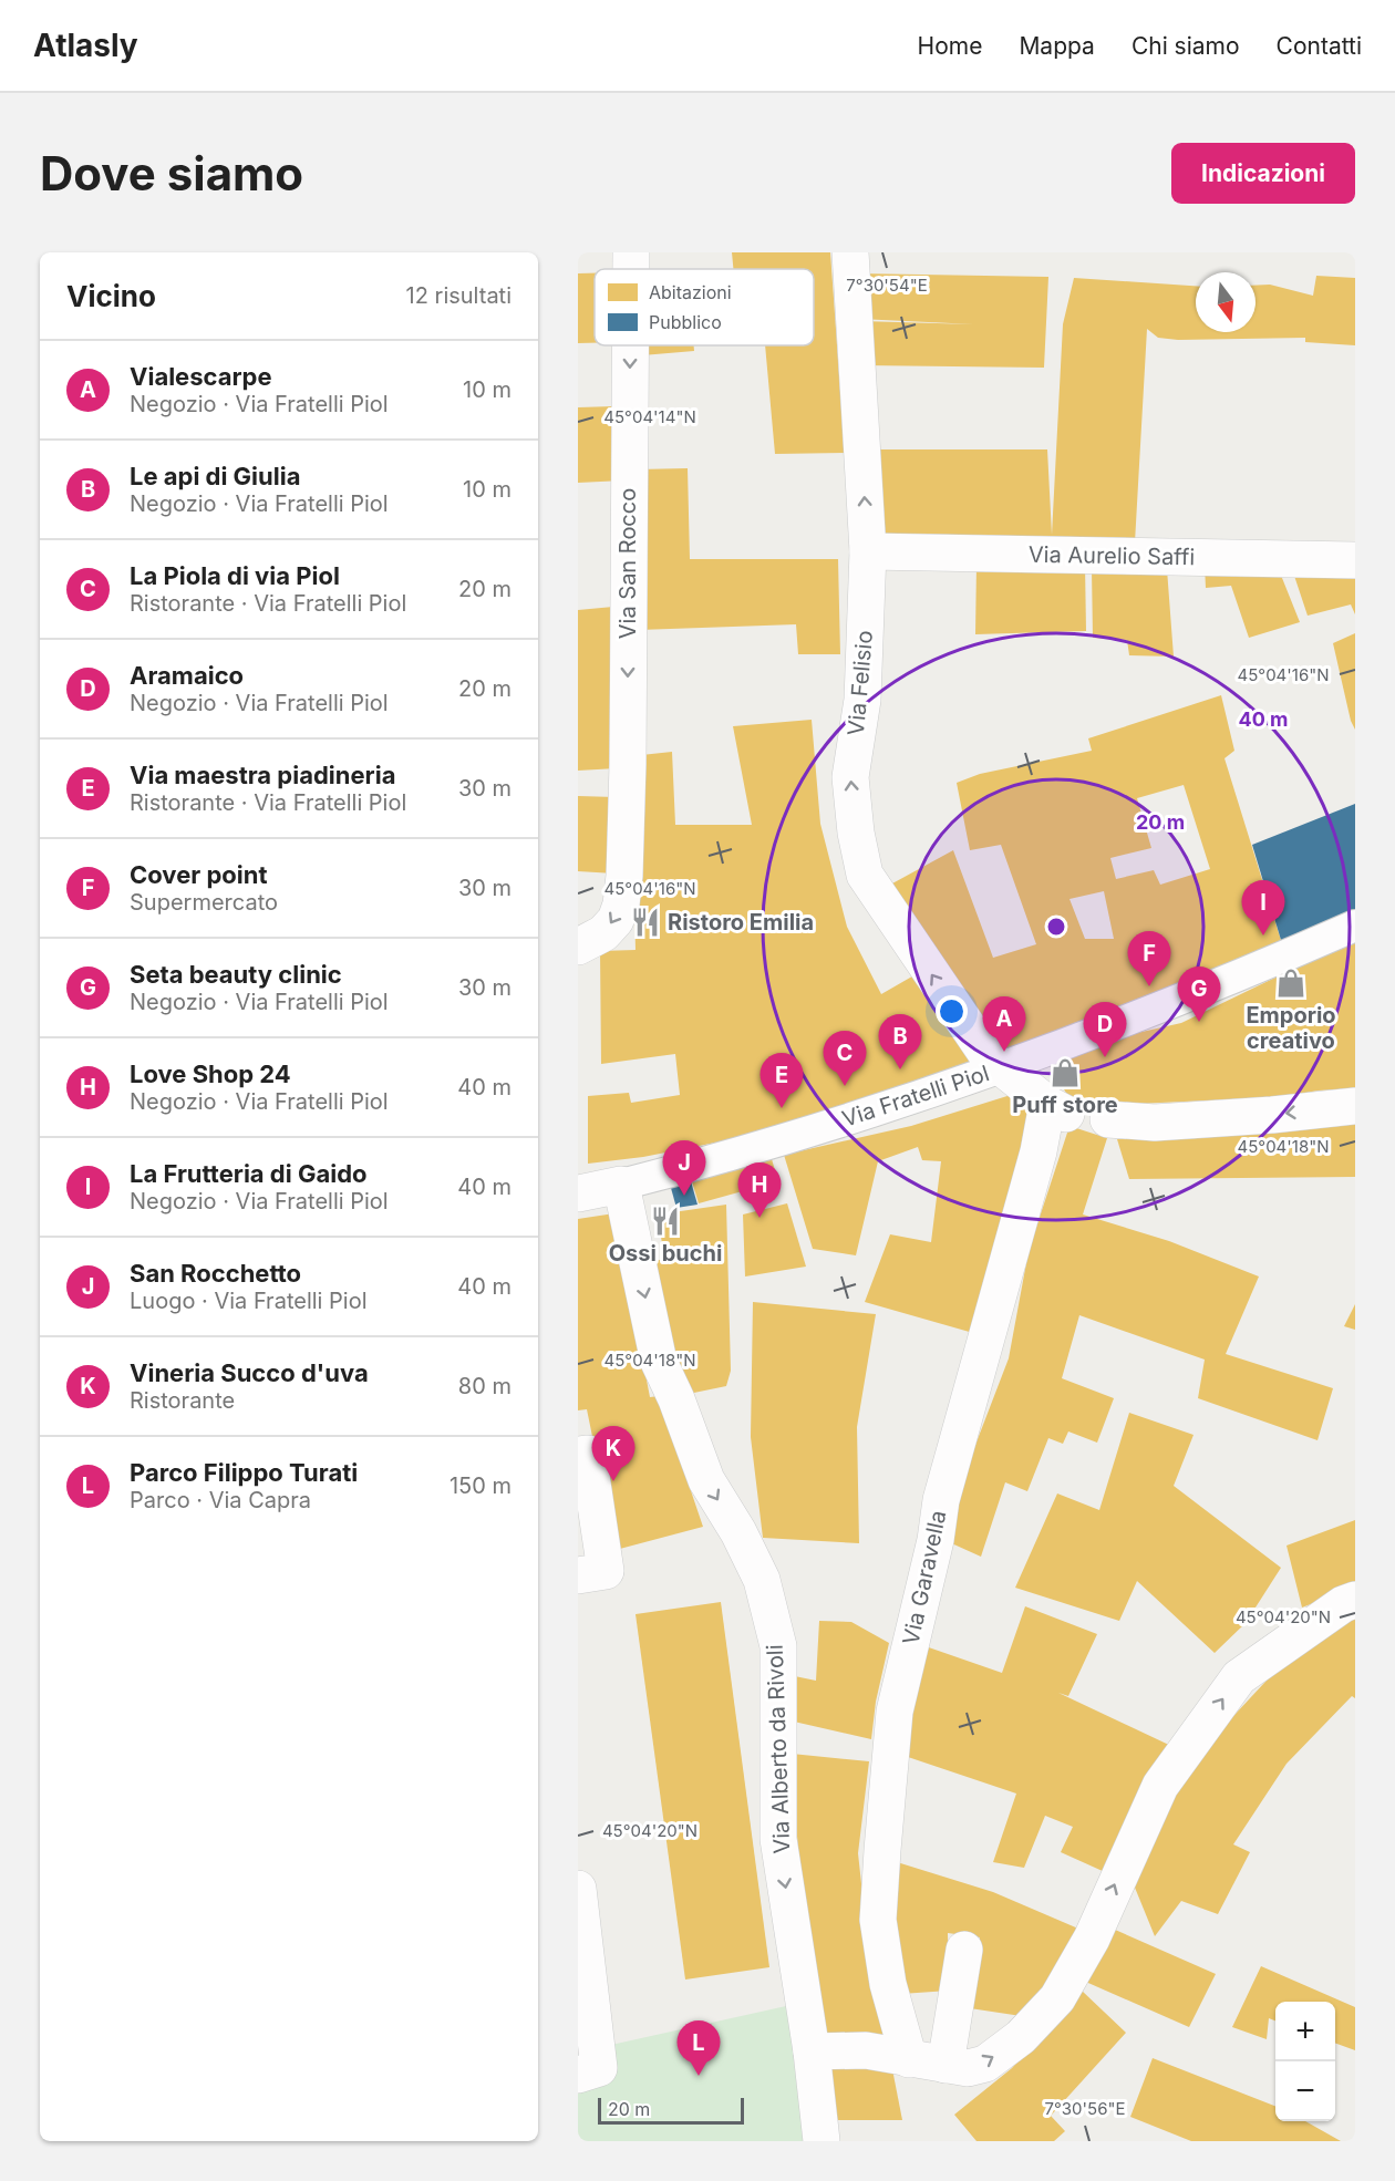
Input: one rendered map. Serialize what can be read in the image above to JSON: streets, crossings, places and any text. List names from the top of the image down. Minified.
{"streets":{"street":["Via Aurelio Saffi","Via San Rocco","Via Felisio","Via Fratelli Piol","Via Garavella","Via Alberto da Rivoli"]},"crossings":[["Via Aurelio Saffi","Via Felisio"],["Via Felisio","Via Fratelli Piol"],["Via Felisio","Via Garavella"],["Via Fratelli Piol","Via Alberto da Rivoli"]],"one_way":["Via San Rocco","Via Felisio","Via Alberto da Rivoli"],"places":{"restaurant":["Ristoro Emilia","Ossi buchi"],"shop":["Emporio creativo","Puff store"]},"legend":["Abitazioni","Pubblico"],"scale_bar":"20 m","north":"bottom","page":{"header":"Atlasly","nav":["Home","Mappa","Chi siamo","Contatti"],"buttons":"Indicazioni","title":"Dove siamo","heading":["Vicino","12 risultati"],"list":[{"mark":"A","name":"Vialescarpe","note":"Negozio · Via Fratelli Piol","value":"10 m"},{"mark":"B","name":"Le api di Giulia","note":"Negozio · Via Fratelli Piol","value":"10 m"},{"mark":"C","name":"La Piola di via Piol","note":"Ristorante · Via Fratelli Piol","value":"20 m"},{"mark":"D","name":"Aramaico","note":"Negozio · Via Fratelli Piol","value":"20 m"},{"mark":"E","name":"Via maestra piadineria","note":"Ristorante · Via Fratelli Piol","value":"30 m"},{"mark":"F","name":"Cover point","note":"Supermercato","value":"30 m"},{"mark":"G","name":"Seta beauty clinic","note":"Negozio · Via Fratelli Piol","value":"30 m"},{"mark":"H","name":"Love Shop 24","note":"Negozio · Via Fratelli Piol","value":"40 m"},{"mark":"I","name":"La Frutteria di Gaido","note":"Negozio · Via Fratelli Piol","value":"40 m"},{"mark":"J","name":"San Rocchetto","note":"Luogo · Via Fratelli Piol","value":"40 m"},{"mark":"K","name":"Vineria Succo d'uva","note":"Ristorante","value":"80 m"},{"mark":"L","name":"Parco Filippo Turati","note":"Parco · Via Capra","value":"150 m"}],"pins":["I","F","G","A","D","B","C","E","J","H","K","L"],"map_buttons":["+","−"],"scale":"20 m"},"coordinates":["7°30'54\"E","45°04'14\"N","45°04'16\"N","45°04'18\"N","45°04'20\"N","7°30'56\"E"],"rings":["40 m","20 m"]}
